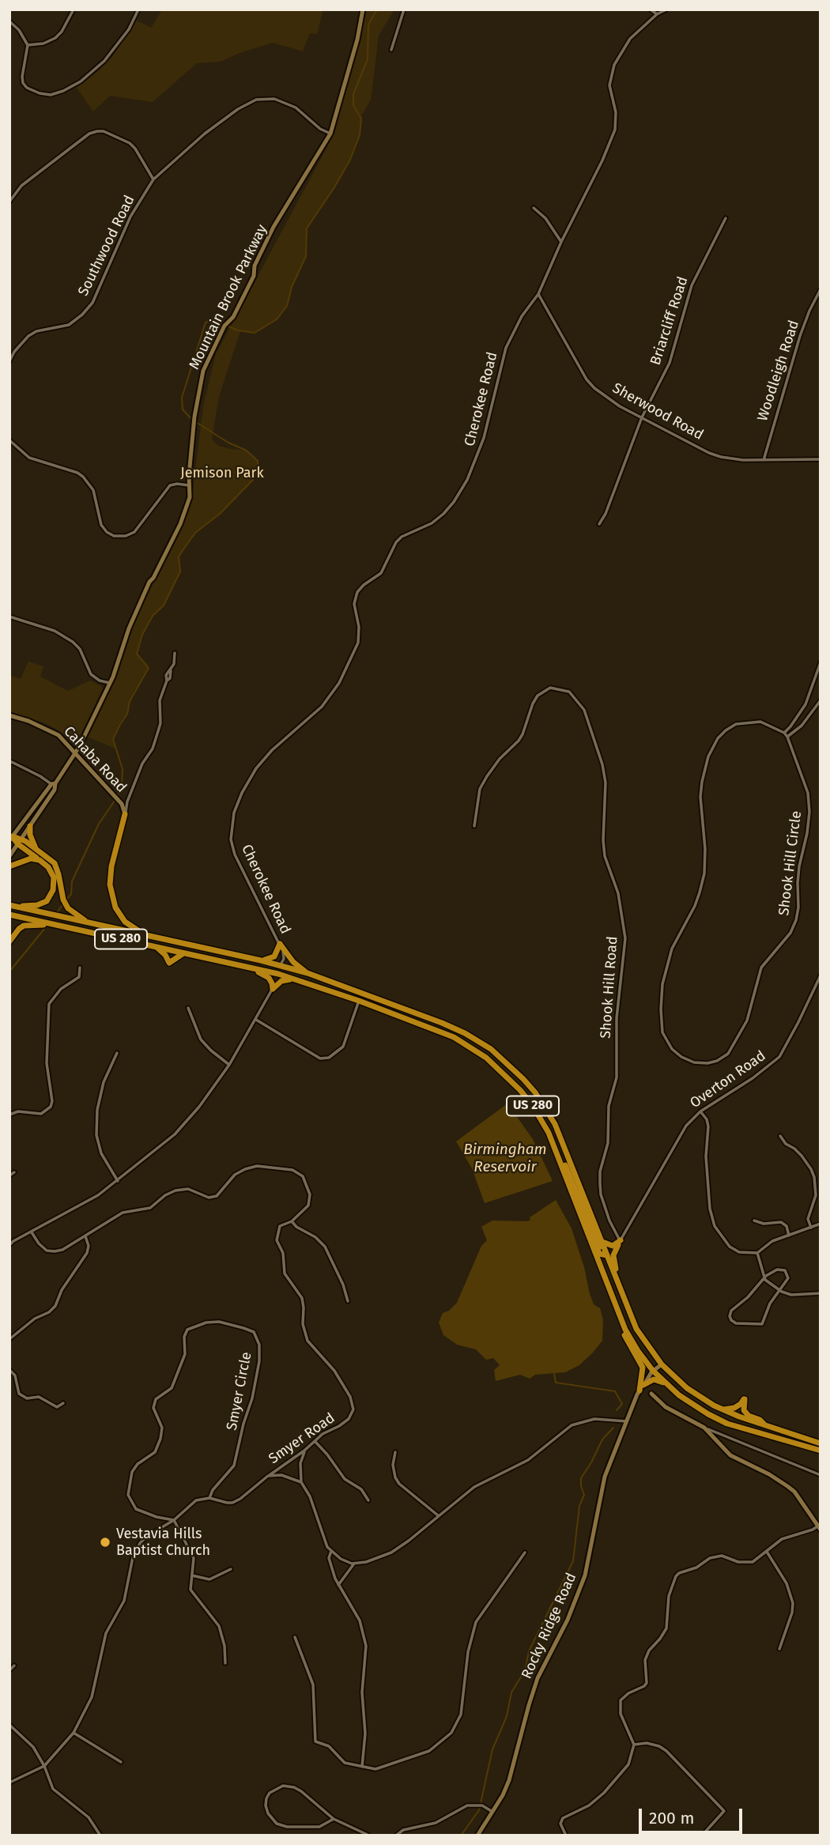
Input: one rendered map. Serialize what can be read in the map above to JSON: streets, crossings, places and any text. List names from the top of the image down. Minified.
{"streets":{"highway":["US 280"],"main road":["Mountain Brook Parkway","Cahaba Road","Rocky Ridge Road"],"street":["Southwood Road","Briarcliff Road","Woodleigh Road","Cherokee Road","Sherwood Road","Shook Hill Circle","Shook Hill Road","Overton Road","Smyer Circle","Smyer Road"]},"crossings":[["Southwood Road","Mountain Brook Parkway"],["Mountain Brook Parkway","Cahaba Road"],["Briarcliff Road","Sherwood Road"],["Woodleigh Road","Sherwood Road"],["Cherokee Road","Sherwood Road"],["Cherokee Road","US 280"],["US 280","Overton Road"],["US 280","Rocky Ridge Road"],["Shook Hill Road","Overton Road"],["Smyer Circle","Smyer Road"]],"water":["Birmingham Reservoir"],"parks":["Jemison Park"],"places":["Vestavia Hills Baptist Church"],"scale_bar":"200 m"}
